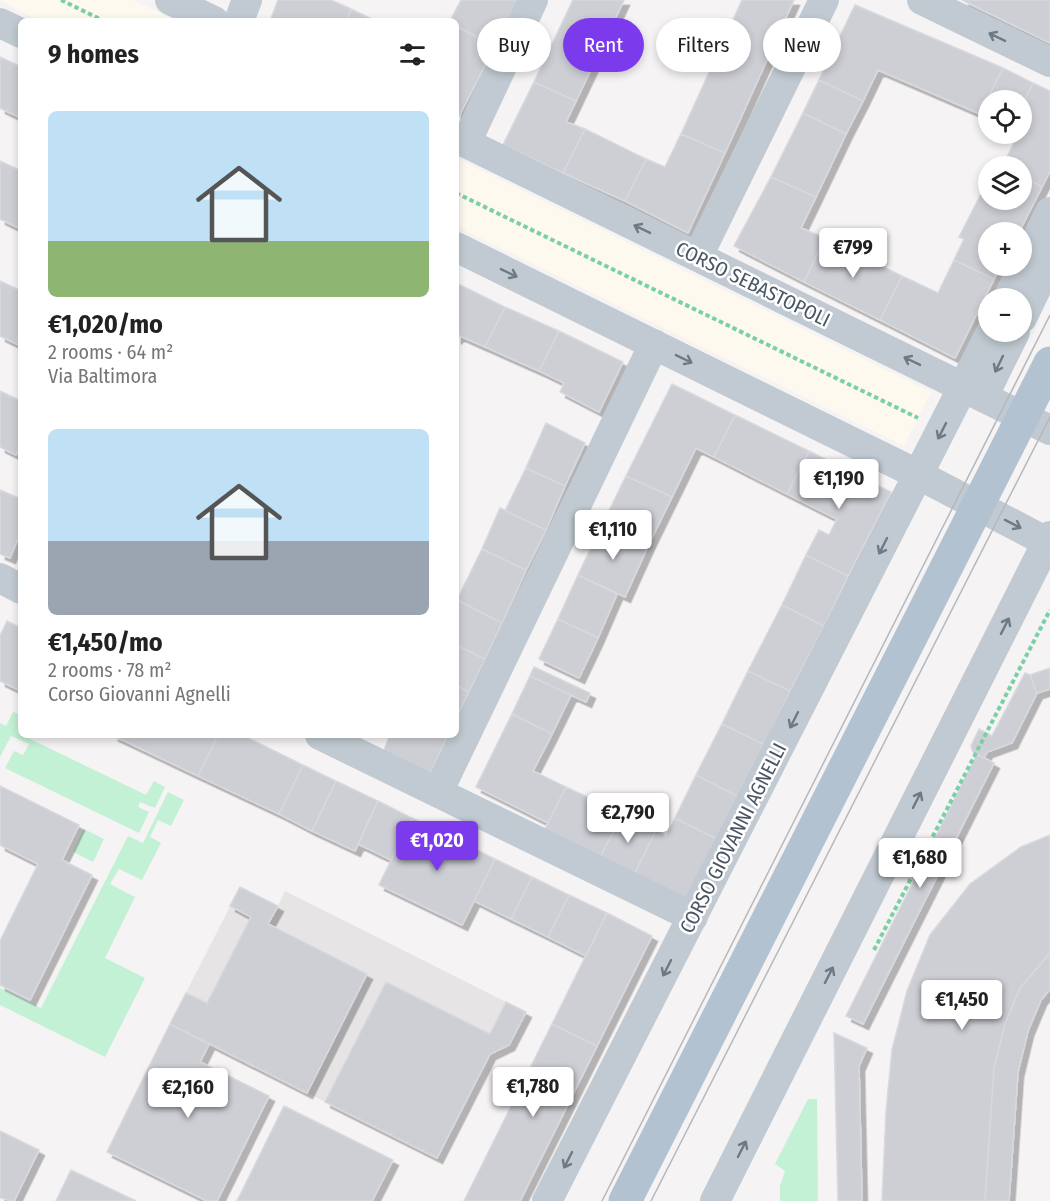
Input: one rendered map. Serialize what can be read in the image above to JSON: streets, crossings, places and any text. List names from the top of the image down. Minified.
{"streets":{"street":["CORSO SEBASTOPOLI","CORSO GIOVANNI AGNELLI"]},"crossings":[["CORSO SEBASTOPOLI","CORSO GIOVANNI AGNELLI"]],"page":{"chip":["Buy","Rent","Filters","New"],"heading":"9 homes","map_buttons":["+","−"],"list":[{"name":"€1,020/mo","note":"2 rooms · 64 m² · Via Baltimora"},{"name":"€1,450/mo","note":"2 rooms · 78 m² · Corso Giovanni Agnelli"}],"price":["€799","€1,190","€1,110","€2,790","€1,020","€1,680","€1,450","€1,780","€2,160"]}}
